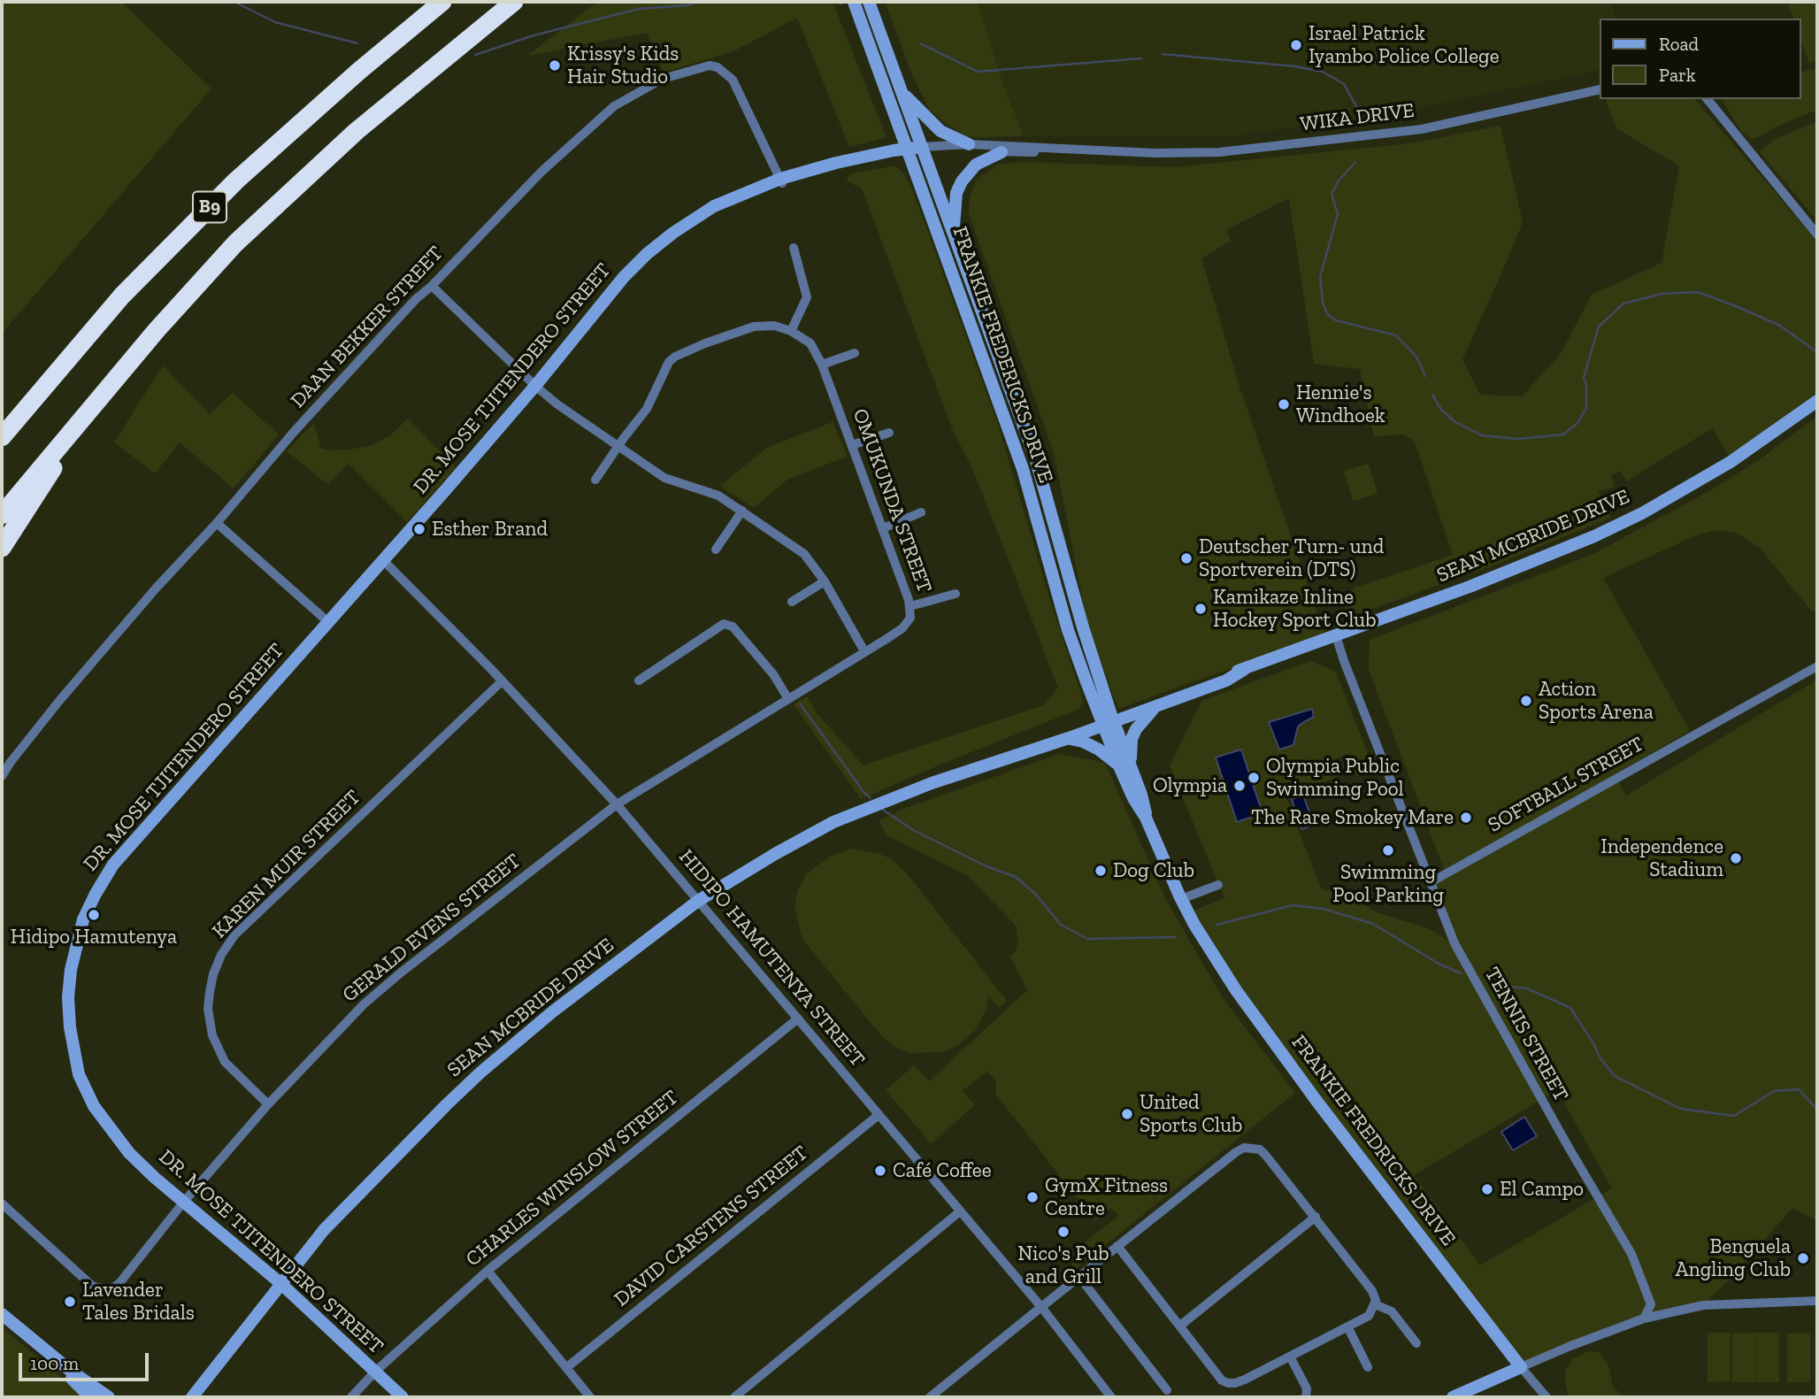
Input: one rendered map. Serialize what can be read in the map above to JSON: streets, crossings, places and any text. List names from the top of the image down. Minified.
{"streets":{"highway":["B9"],"main road":["FRANKIE FREDERICKS DRIVE","DR. MOSE TJITENDERO STREET","SEAN MCBRIDE DRIVE","FRANKIE FREDRICKS DRIVE"],"street":["WIKA DRIVE","DAAN BEKKER STREET","OMUKUNDA STREET","SOFTBALL STREET","KAREN MUIR STREET","GERALD EVENS STREET","HIDIPO HAMUTENYA STREET","TENNIS STREET","CHARLES WINSLOW STREET","DAVID CARSTENS STREET"]},"crossings":[["WIKA DRIVE","FRANKIE FREDERICKS DRIVE"],["WIKA DRIVE","DR. MOSE TJITENDERO STREET"],["DAAN BEKKER STREET","DR. MOSE TJITENDERO STREET"],["FRANKIE FREDERICKS DRIVE","DR. MOSE TJITENDERO STREET"],["FRANKIE FREDERICKS DRIVE","SEAN MCBRIDE DRIVE"],["FRANKIE FREDERICKS DRIVE","FRANKIE FREDRICKS DRIVE"],["DR. MOSE TJITENDERO STREET","SEAN MCBRIDE DRIVE"],["DR. MOSE TJITENDERO STREET","GERALD EVENS STREET"],["DR. MOSE TJITENDERO STREET","HIDIPO HAMUTENYA STREET"],["DR. MOSE TJITENDERO STREET","CHARLES WINSLOW STREET"],["OMUKUNDA STREET","GERALD EVENS STREET"],["OMUKUNDA STREET","HIDIPO HAMUTENYA STREET"],["SEAN MCBRIDE DRIVE","HIDIPO HAMUTENYA STREET"],["SEAN MCBRIDE DRIVE","TENNIS STREET"],["SEAN MCBRIDE DRIVE","FRANKIE FREDRICKS DRIVE"],["SOFTBALL STREET","TENNIS STREET"],["KAREN MUIR STREET","GERALD EVENS STREET"],["KAREN MUIR STREET","HIDIPO HAMUTENYA STREET"],["GERALD EVENS STREET","HIDIPO HAMUTENYA STREET"],["HIDIPO HAMUTENYA STREET","CHARLES WINSLOW STREET"],["HIDIPO HAMUTENYA STREET","DAVID CARSTENS STREET"]],"places":["Israel Patrick Iyambo Police College","Krissy's Kids Hair Studio","Hennie's Windhoek","Esther Brand","Deutscher Turn- und Sportverein (DTS)","Kamikaze Inline Hockey Sport Club","Action Sports Arena","Olympia Public Swimming Pool","Olympia","The Rare Smokey Mare","Swimming Pool Parking","Independence Stadium","Dog Club","Hidipo Hamutenya","United Sports Club","Café Coffee","El Campo","GymX Fitness Centre","Nico's Pub and Grill","Benguela Angling Club","Lavender Tales Bridals"],"legend":["Road","Park"],"scale_bar":"100 m"}
